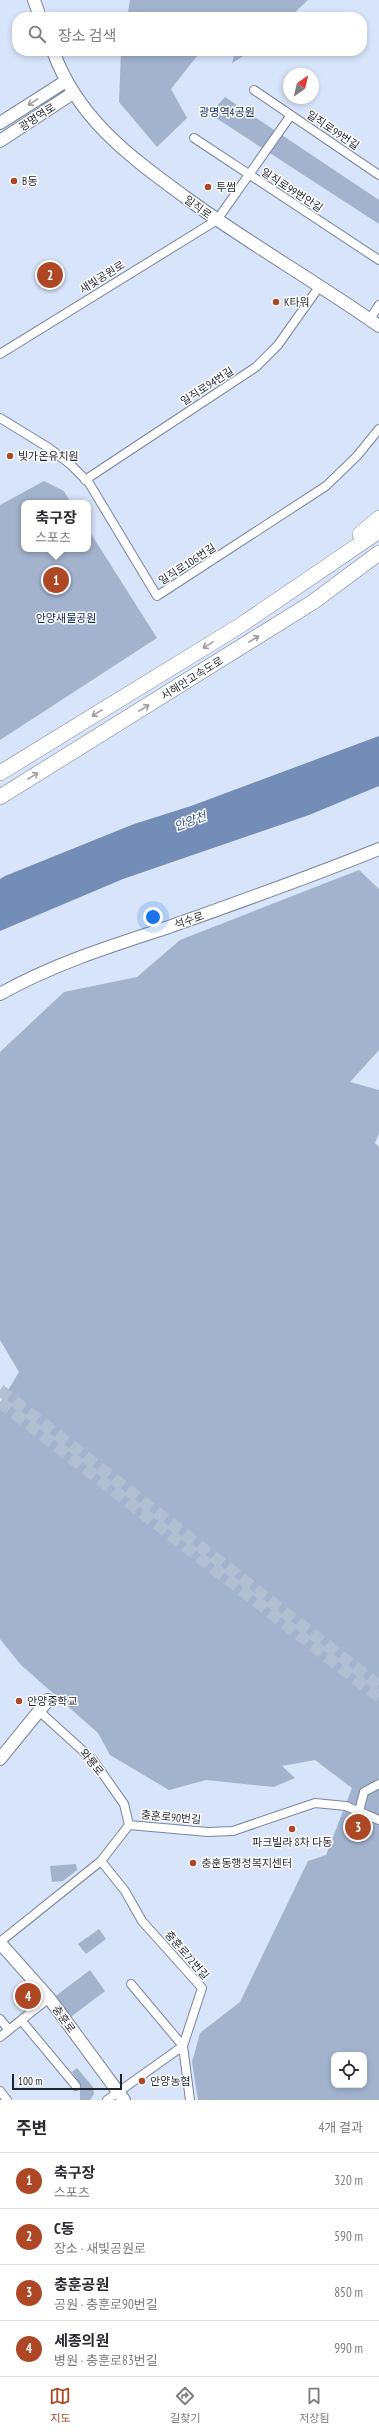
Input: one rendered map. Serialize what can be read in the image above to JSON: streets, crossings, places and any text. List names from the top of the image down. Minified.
{"streets":{"highway":["서해안고속도로"],"street":["광명역로","일직로99번길","일직로99번안길","일직로","새빛공원로","일직로94번길","일직로106번길","석수로","와룡로","충훈로90번길","충훈로72번길","충훈로"]},"crossings":[["광명역로","일직로"],["일직로","새빛공원로"],["일직로","일직로94번길"],["일직로94번길","일직로106번길"],["와룡로","충훈로90번길"],["충훈로90번길","충훈로72번길"],["충훈로90번길","충훈로"]],"water":["안양천"],"parks":["광명역4공원","안양새물공원"],"places":["B동","투썸","K타워","빛가온유치원","안양중학교","파크빌라 8차 다동","충훈동행정복지센터","안양농협"],"scale_bar":"100 m","north":"top right","page":{"search":"장소 검색","pins":["2","1","3","4"],"popup":["축구장","스포츠"],"scale":"100 m","heading":["주변","4개 결과"],"list":[{"mark":"1","name":"축구장","note":"스포츠","value":"320 m"},{"mark":"2","name":"C동","note":"장소 · 새빛공원로","value":"590 m"},{"mark":"3","name":"충훈공원","note":"공원 · 충훈로90번길","value":"850 m"},{"mark":"4","name":"세종의원","note":"병원 · 충훈로83번길","value":"990 m"}],"nav":["지도","길찾기","저장됨"]}}
